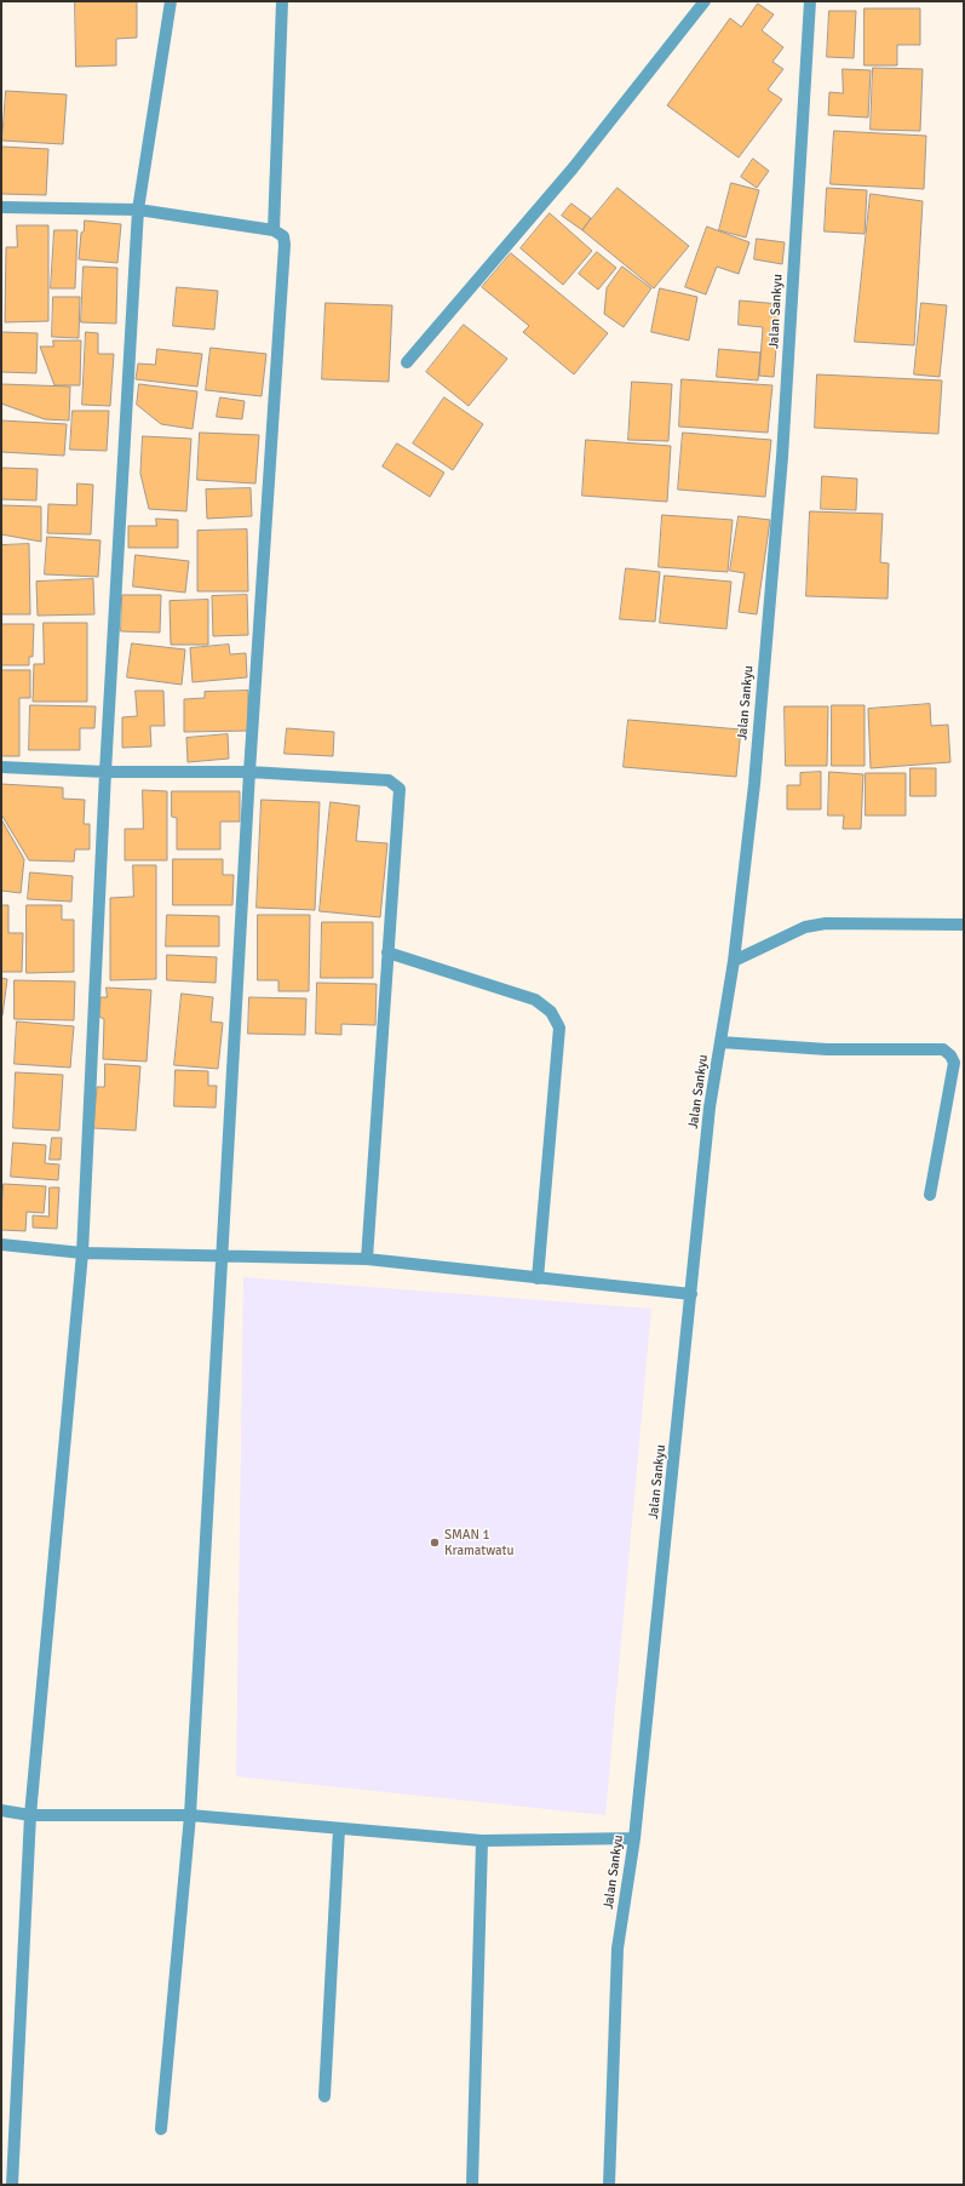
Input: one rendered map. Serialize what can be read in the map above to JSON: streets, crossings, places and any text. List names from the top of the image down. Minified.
{"streets":{"street":["Jalan Sankyu"]},"places":["SMAN 1 Kramatwatu"]}
